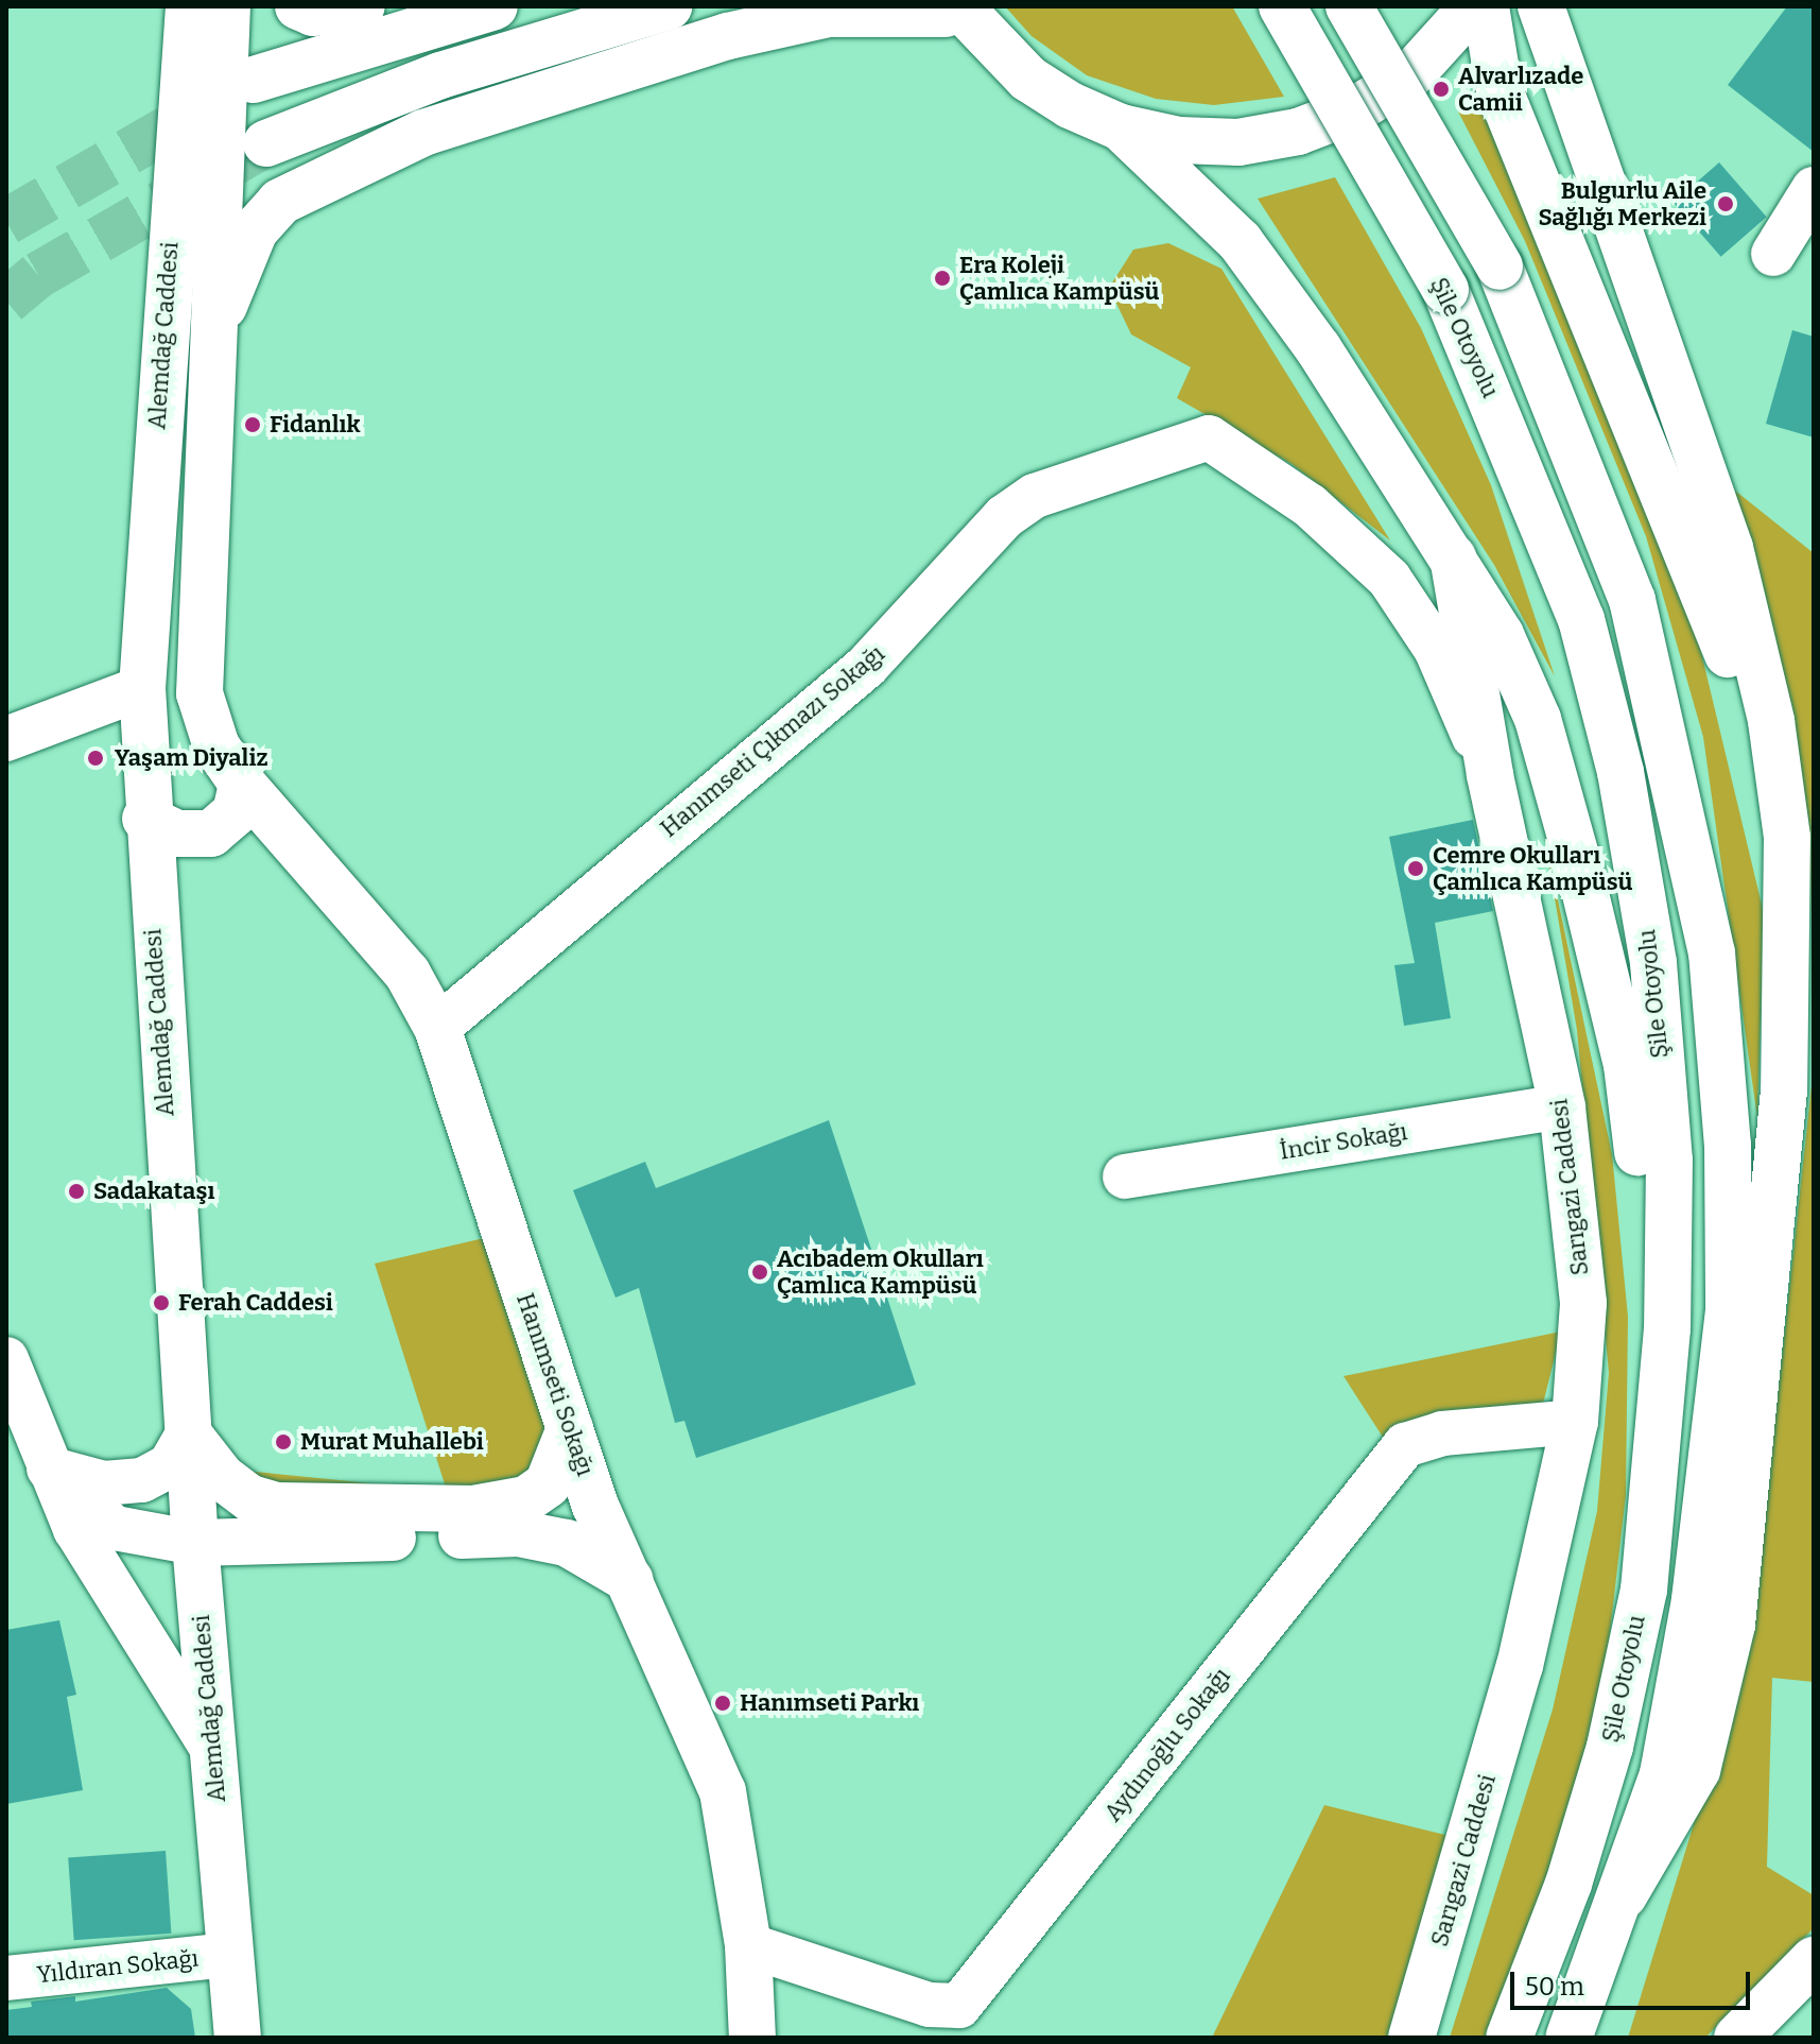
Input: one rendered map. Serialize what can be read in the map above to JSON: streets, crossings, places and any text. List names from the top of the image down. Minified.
{"streets":{"main road":["Alemdağ Caddesi","Şile Otoyolu","Sarıgazi Caddesi","Hanımseti Sokağı"],"street":["Hanımseti Çıkmazı Sokağı","İncir Sokağı","Aydınoğlu Sokağı","Yıldıran Sokağı"]},"crossings":[["Alemdağ Caddesi","Hanımseti Sokağı"],["Alemdağ Caddesi","Yıldıran Sokağı"],["Hanımseti Çıkmazı Sokağı","Sarıgazi Caddesi"],["Hanımseti Çıkmazı Sokağı","Hanımseti Sokağı"],["İncir Sokağı","Sarıgazi Caddesi"],["Sarıgazi Caddesi","Aydınoğlu Sokağı"],["Hanımseti Sokağı","Aydınoğlu Sokağı"]],"places":["Alvarlızade Camii","Bulgurlu Aile Sağlığı Merkezi","Era Koleji Çamlıca Kampüsü","Fidanlık","Yaşam Diyaliz","Cemre Okulları Çamlıca Kampüsü","Sadakataşı","Acıbadem Okulları Çamlıca Kampüsü","Ferah Caddesi","Murat Muhallebi","Hanımseti Parkı"],"scale_bar":"50 m"}
